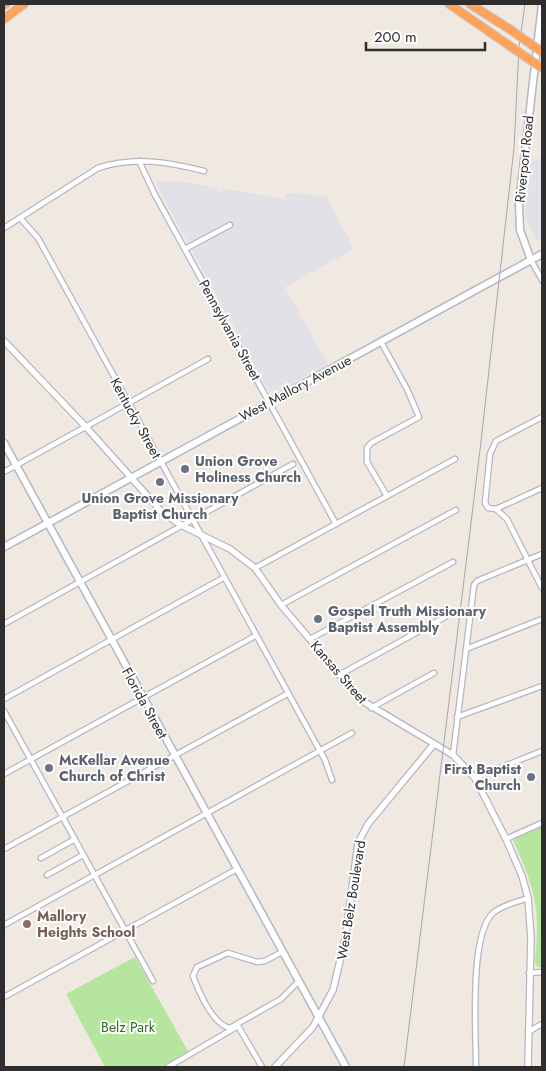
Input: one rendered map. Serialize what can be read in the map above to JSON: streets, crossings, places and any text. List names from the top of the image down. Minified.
{"streets":{"main road":["Riverport Road","West Mallory Avenue","Florida Street"],"street":["Pennsylvania Street","Kentucky Street","Kansas Street","West Belz Boulevard"]},"crossings":[["Riverport Road","West Mallory Avenue"],["Pennsylvania Street","West Mallory Avenue"],["West Mallory Avenue","Kentucky Street"],["West Mallory Avenue","Kansas Street"],["West Mallory Avenue","Florida Street"],["Kentucky Street","Kansas Street"],["Kansas Street","West Belz Boulevard"],["Florida Street","West Belz Boulevard"]],"parks":["Belz Park"],"places":["Union Grove Holiness Church","Union Grove Missionary Baptist Church","Gospel Truth Missionary Baptist Assembly","McKellar Avenue Church of Christ","First Baptist Church","Mallory Heights School"],"scale_bar":"200 m"}
